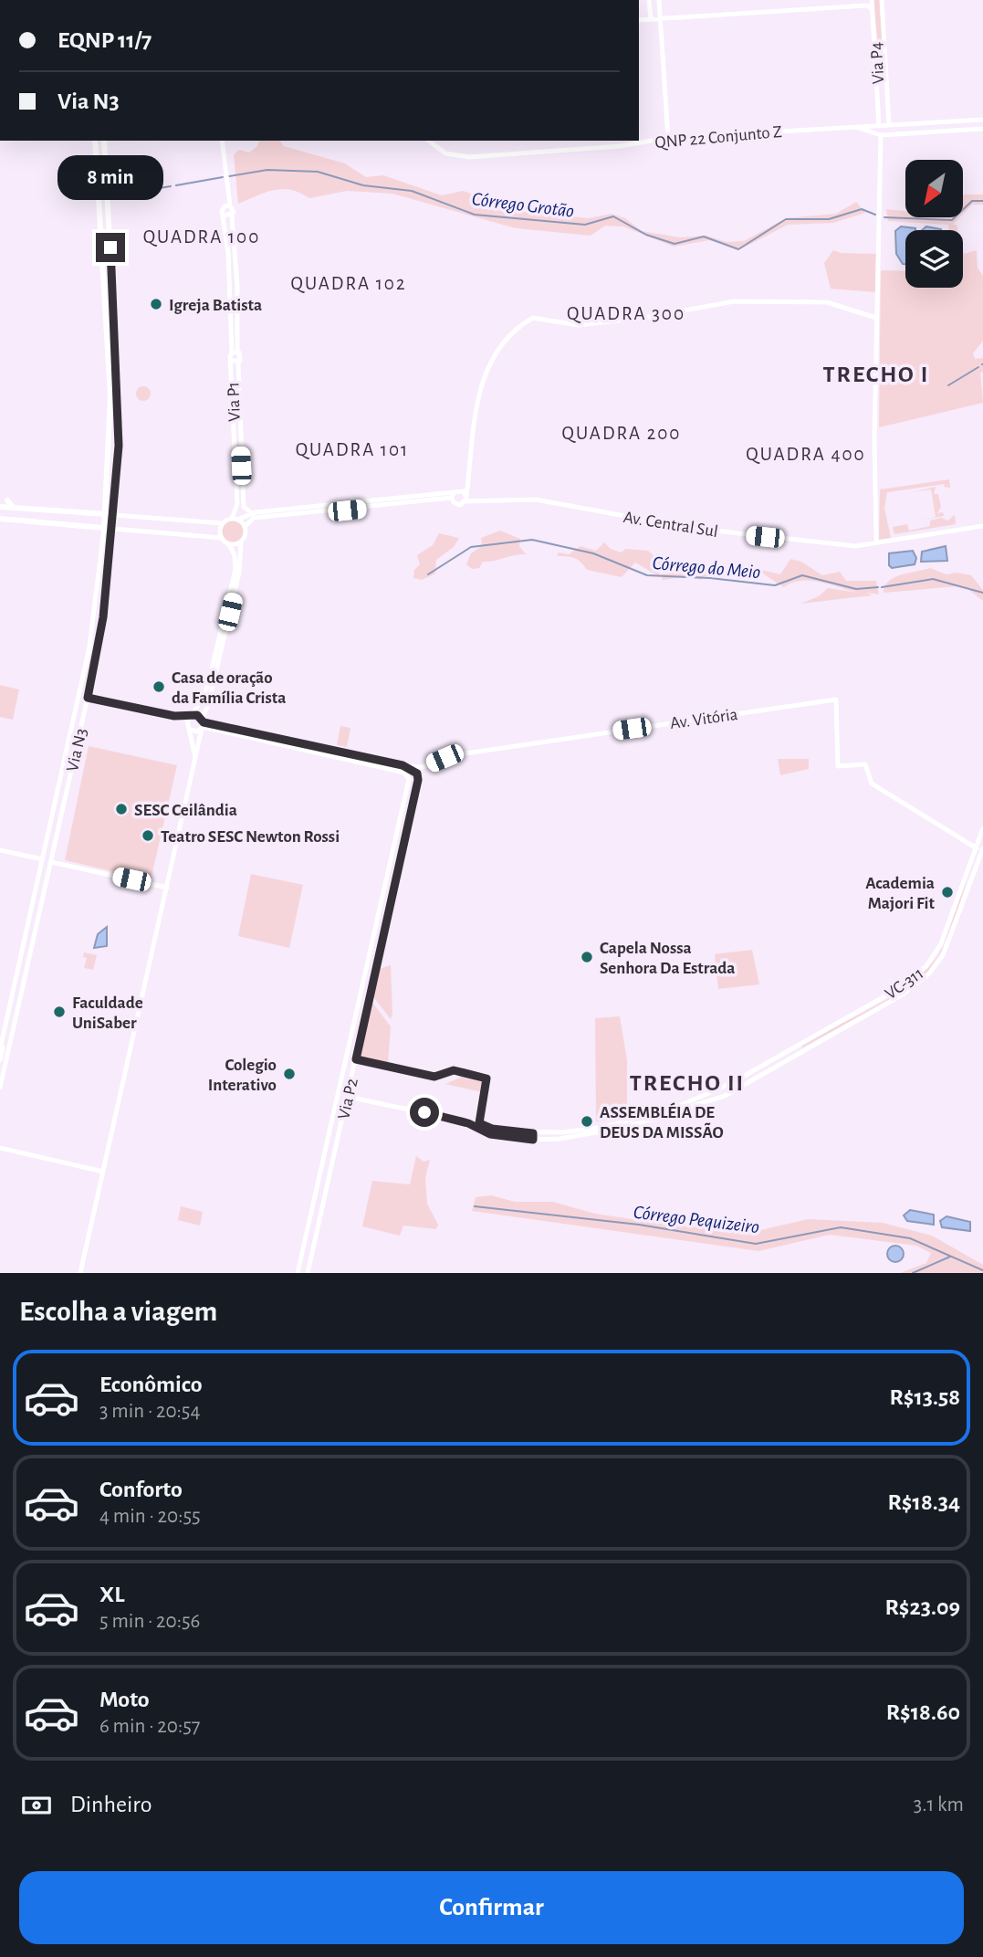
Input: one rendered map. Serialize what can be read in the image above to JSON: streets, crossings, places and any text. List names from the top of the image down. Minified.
{"streets":{"main road":["Via N3"],"street":["Via P4","QNP 22 Conjunto Z","Via P1","Av. Central Sul","Av. Vitória","VC-311","Via P2"]},"crossings":[["Via P4","QNP 22 Conjunto Z"],["Via P1","Av. Central Sul"],["Av. Vitória","VC-311"],["Av. Vitória","Via P2"]],"districts":["QUADRA 100","QUADRA 102","QUADRA 300","TRECHO I","QUADRA 200","QUADRA 101","QUADRA 400","TRECHO II"],"water":["Córrego Grotão","Córrego do Meio","Córrego Pequizeiro"],"places":["Igreja Batista","Casa de oração da Família Crista","SESC Ceilândia","Teatro SESC Newton Rossi","Academia Majori Fit","Capela Nossa Senhora Da Estrada","Faculdade UniSaber","Colegio Interativo","ASSEMBLÉIA DE DEUS DA MISSÃO"],"north":"bottom left","page":{"banner":["EQNP 11/7","Via N3"],"bubble":"8 min","heading":"Escolha a viagem","list":[{"name":"Econômico","note":"3 min · 20:54","value":"R$13.58"},{"name":"Conforto","note":"4 min · 20:55","value":"R$18.34"},{"name":"XL","note":"5 min · 20:56","value":"R$23.09"},{"name":"Moto","note":"6 min · 20:57","value":"R$18.60"}],"pay":["Dinheiro","3.1 km"],"buttons":"Confirmar"}}
